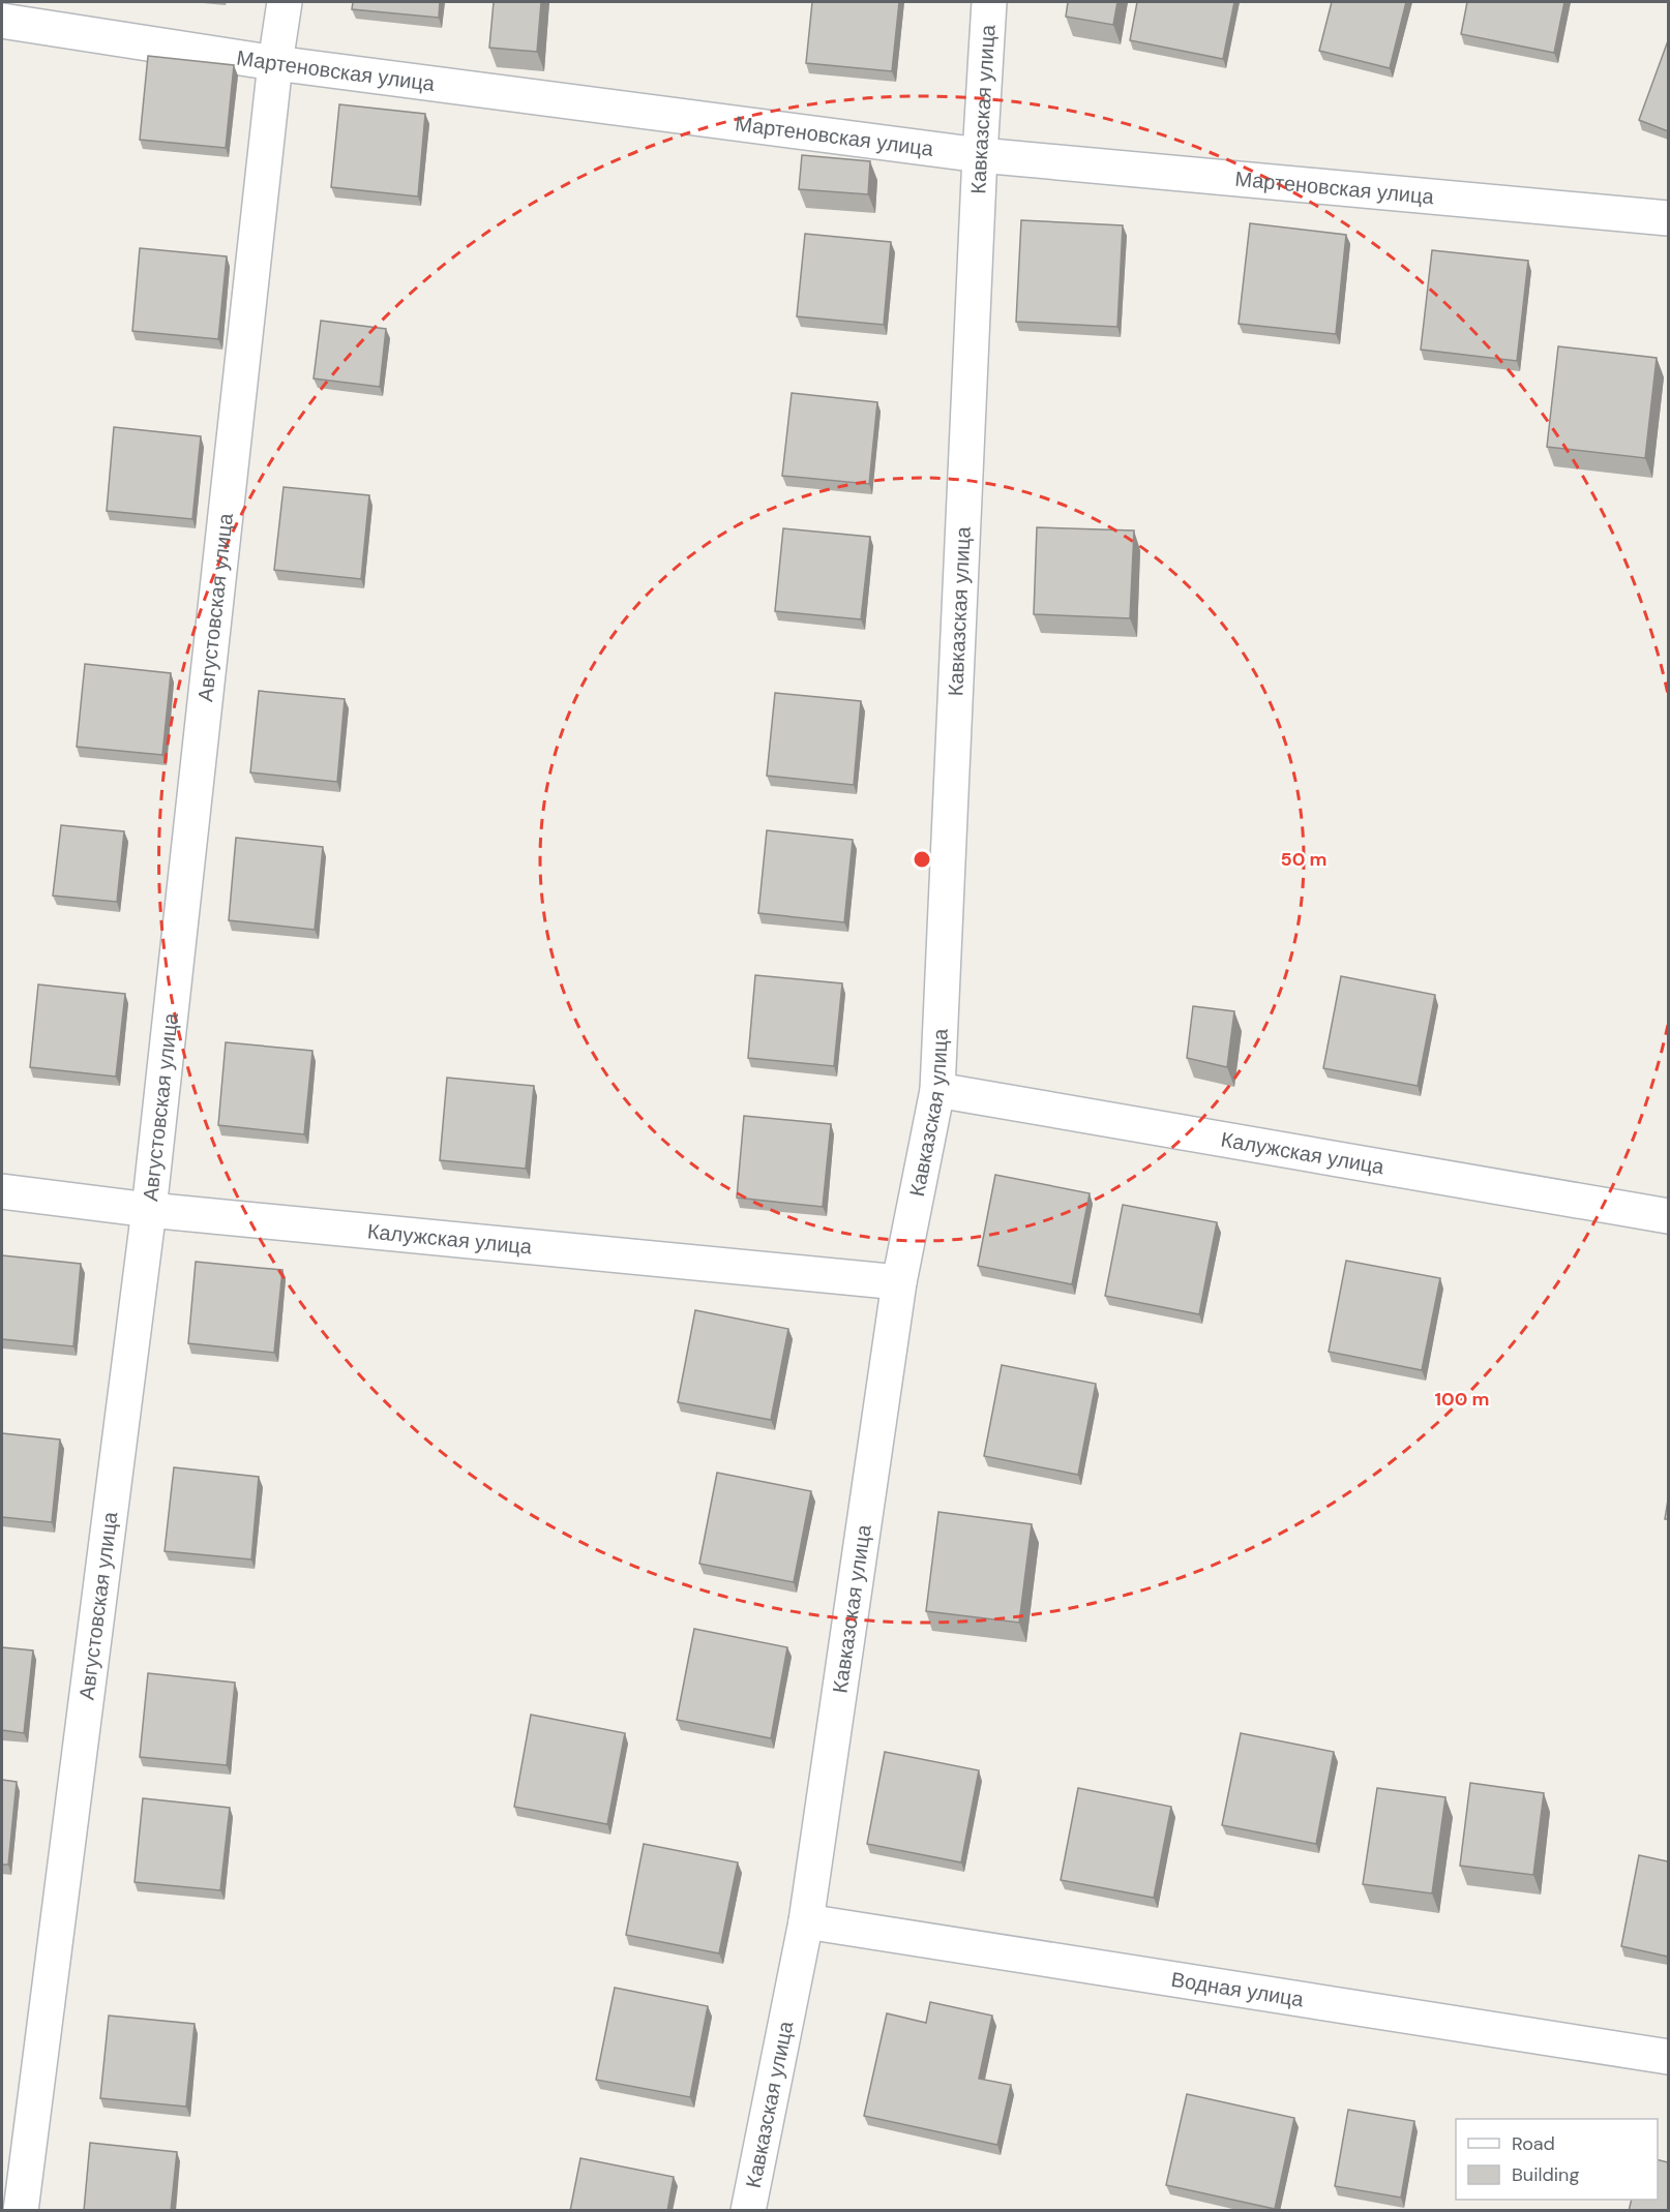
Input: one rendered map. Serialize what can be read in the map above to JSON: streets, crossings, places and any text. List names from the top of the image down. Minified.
{"streets":{"street":["Мартеновская улица","Кавказская улица","Августовская улица","Калужская улица","Водная улица"]},"crossings":[["Мартеновская улица","Кавказская улица"],["Мартеновская улица","Августовская улица"],["Кавказская улица","Калужская улица"],["Кавказская улица","Водная улица"],["Августовская улица","Калужская улица"]],"legend":["Road","Building"],"rings":["50 m","100 m"]}
